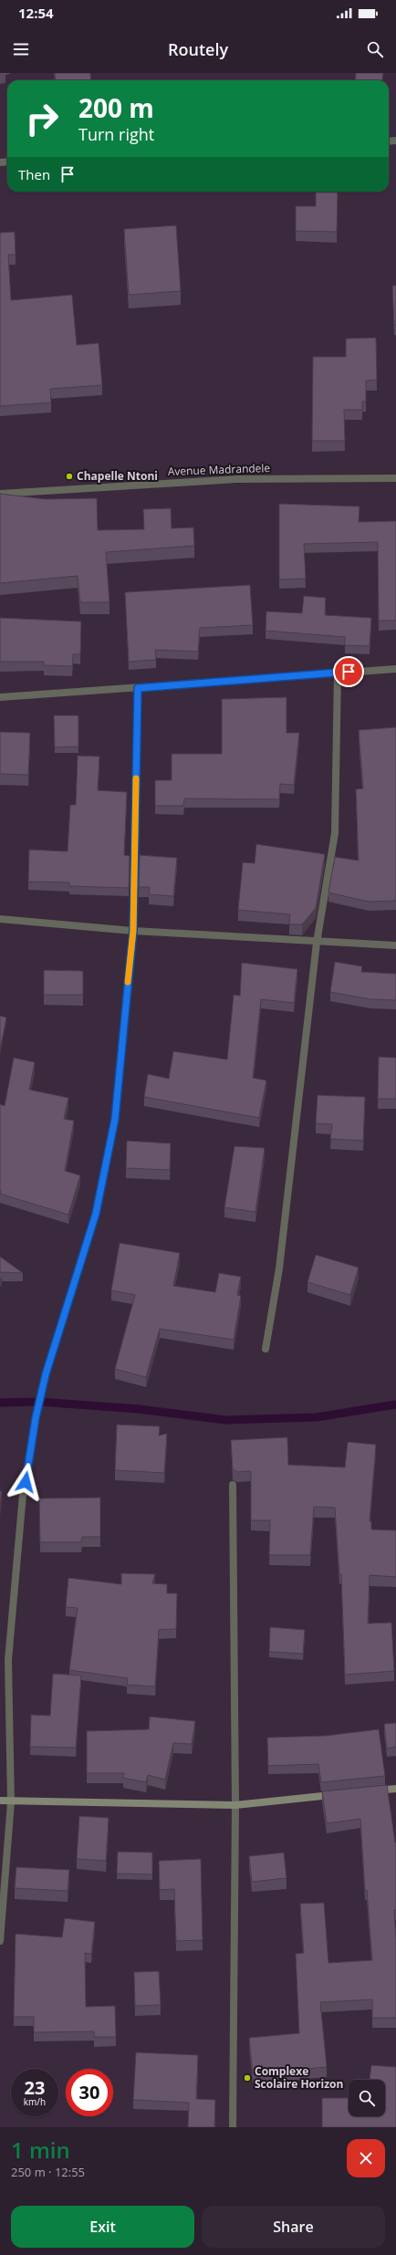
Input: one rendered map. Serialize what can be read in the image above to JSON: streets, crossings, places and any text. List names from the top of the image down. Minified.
{"streets":{"street":["Avenue Madrandele"]},"places":["Chapelle Ntoni","Complexe Scolaire Horizon"],"page":{"status":"12:54","header":"Routely","turn":["200 m","Turn right"],"then":"Then","speed":"23 km/h","limit":"30","heading":["1 min","250 m · 12:55"],"buttons":["Exit","Share"]}}
